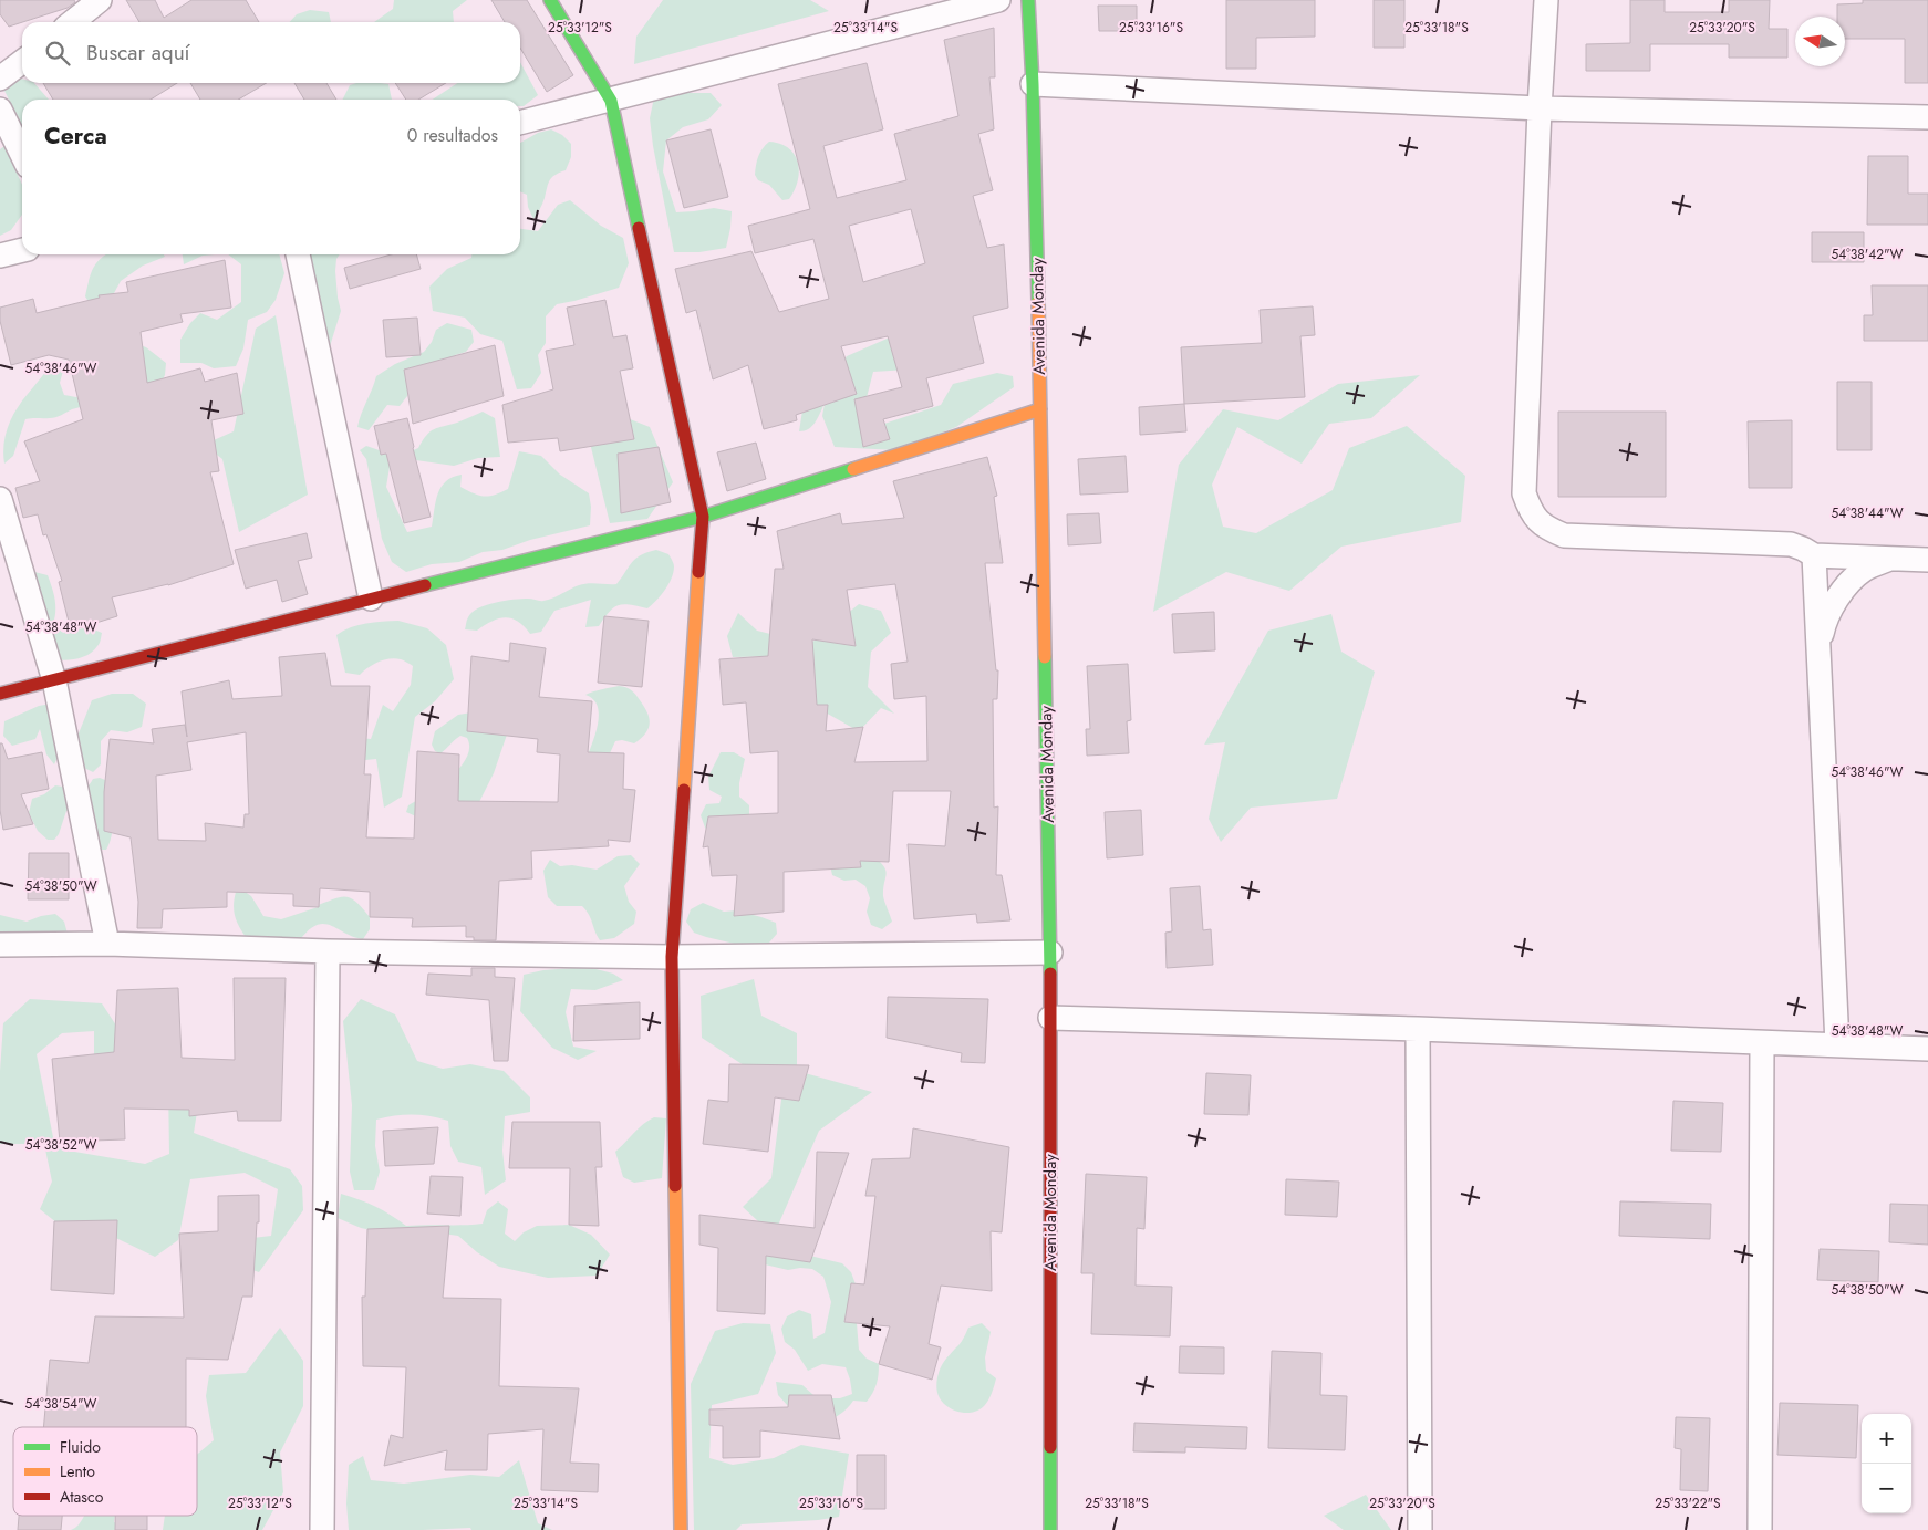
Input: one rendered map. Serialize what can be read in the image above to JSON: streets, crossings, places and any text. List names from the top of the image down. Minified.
{"streets":{"street":["Avenida Monday"]},"legend":["Fluido","Lento","Atasco"],"north":"left","page":{"search":"Buscar aquí","heading":["Cerca","0 resultados"],"map_buttons":["+","−"]},"coordinates":["25°33'12\"S","25°33'14\"S","25°33'16\"S","25°33'18\"S","25°33'20\"S","54°38'42\"W","54°38'46\"W","54°38'44\"W","54°38'48\"W","54°38'50\"W","54°38'52\"W","54°38'54\"W","25°33'22\"S"]}
